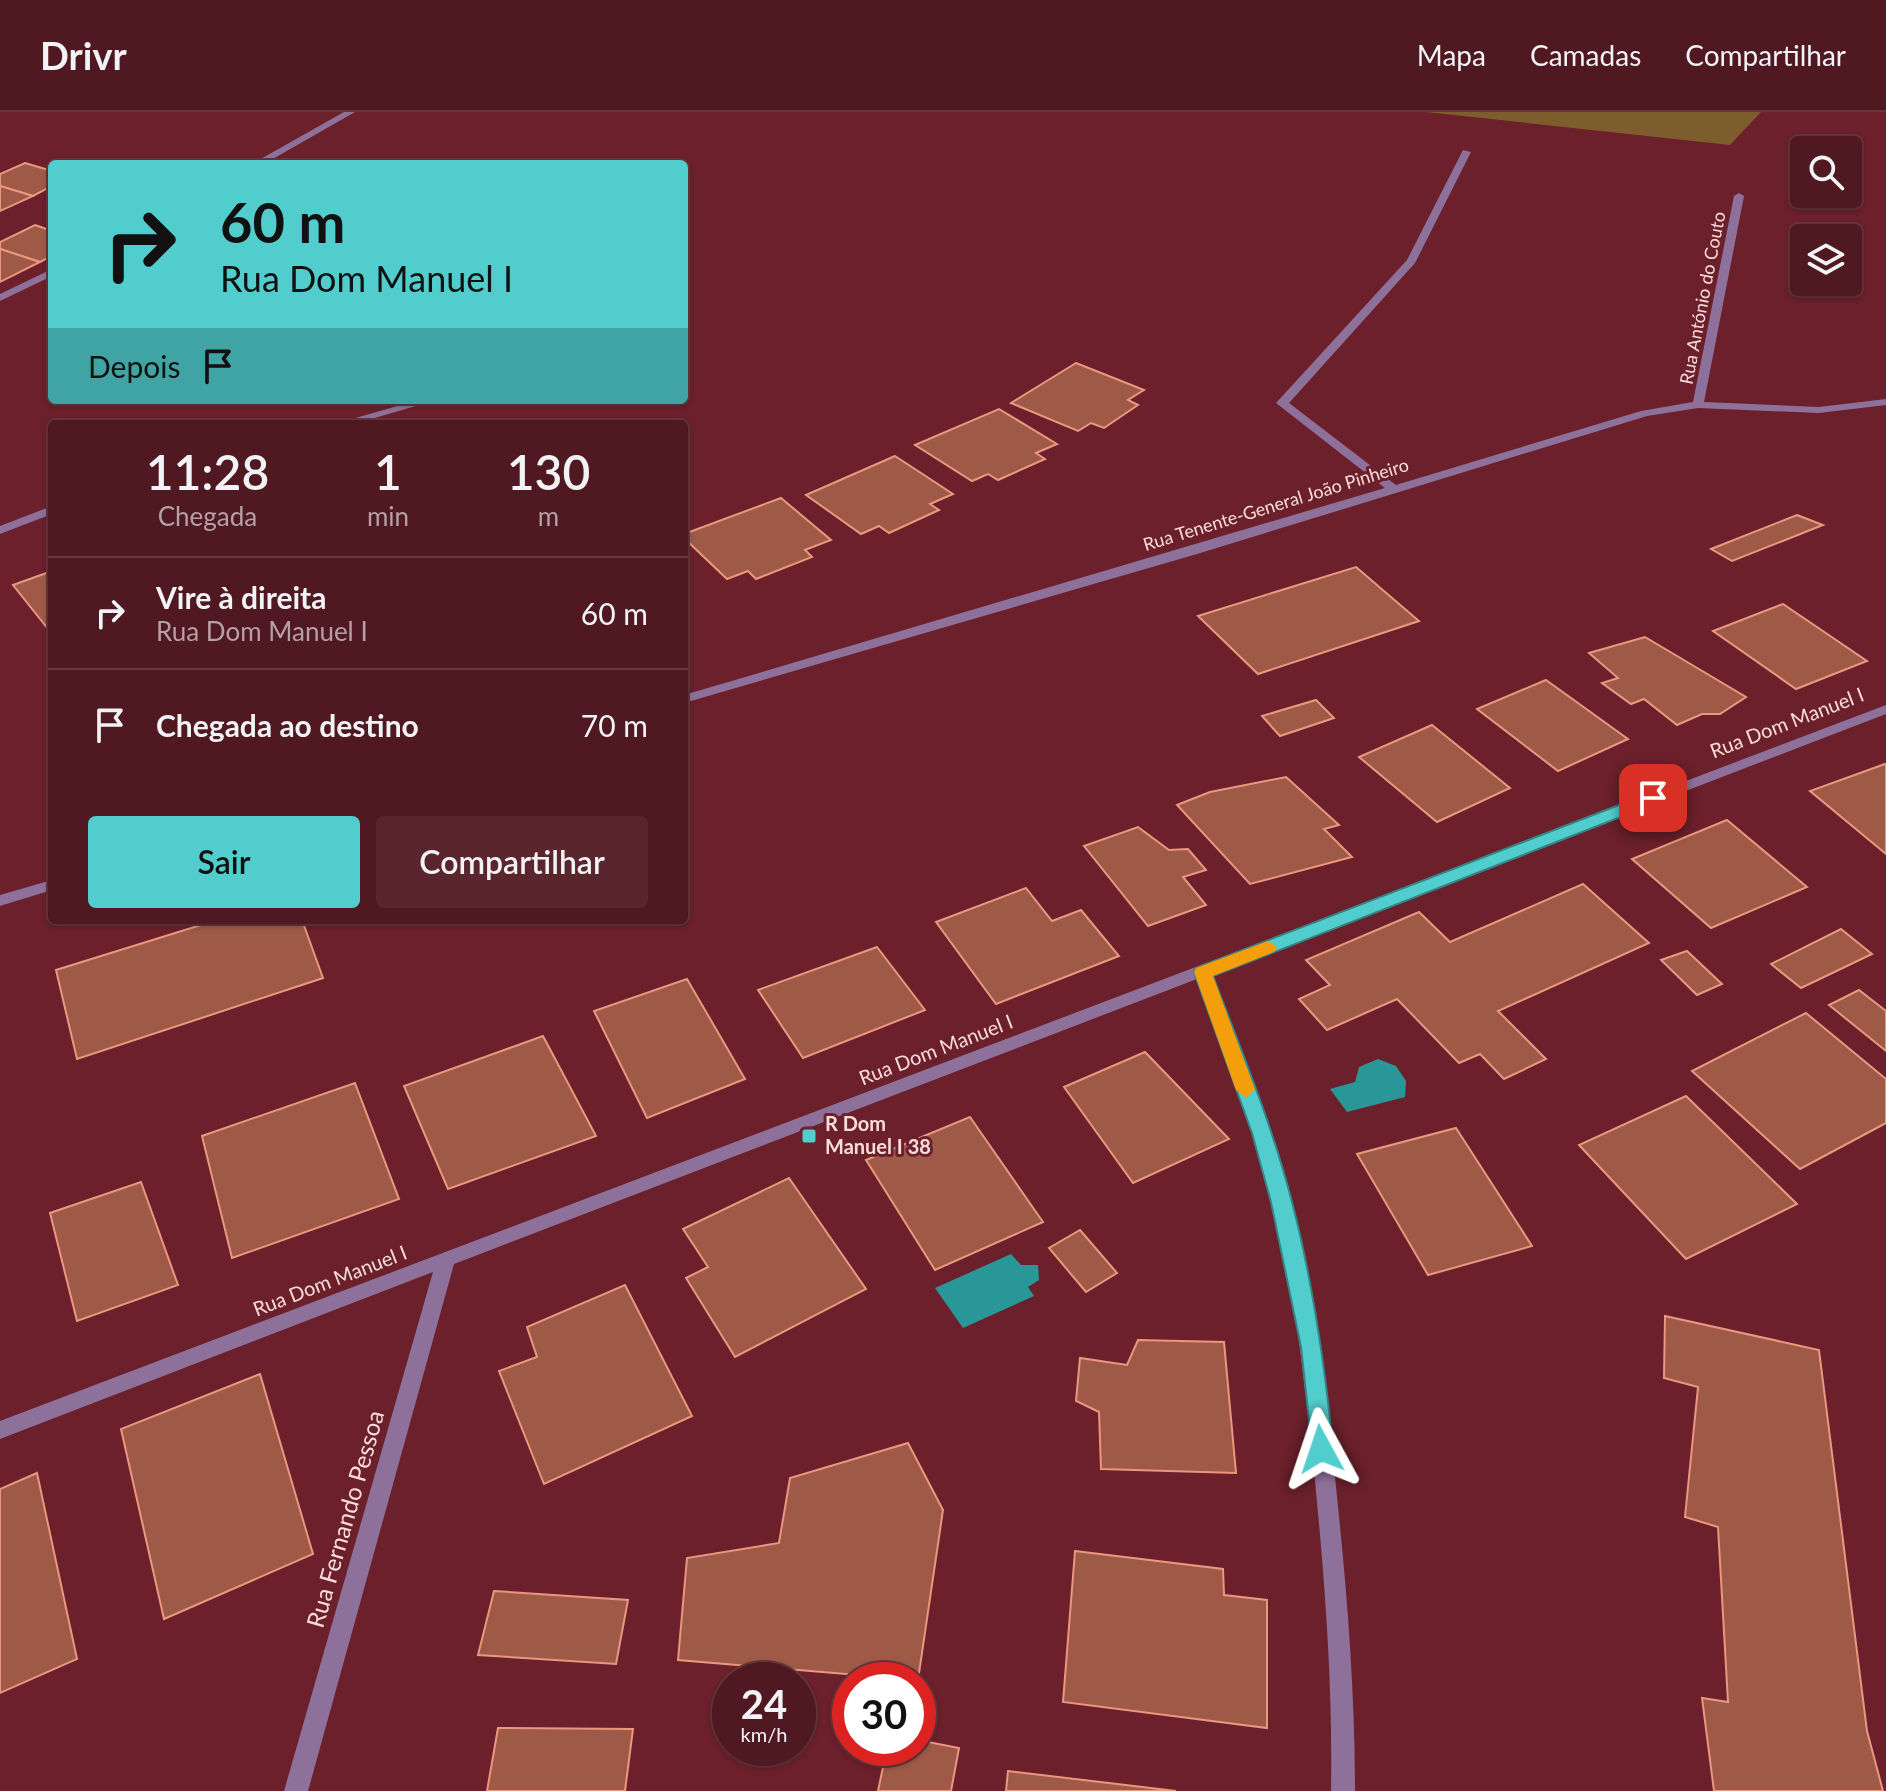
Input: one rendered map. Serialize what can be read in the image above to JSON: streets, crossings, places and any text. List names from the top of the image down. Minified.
{"streets":{"street":["Rua António do Couto","Rua Tenente-General João Pinheiro","Rua Dom Manuel I","Rua Fernando Pessoa"]},"crossings":[["Rua António do Couto","Rua Tenente-General João Pinheiro"],["Rua Dom Manuel I","Rua Fernando Pessoa"]],"places":{"transit":["R Dom Manuel I 38"]},"page":{"header":"Drivr","nav":["Mapa","Camadas","Compartilhar"],"turn":["60 m","Rua Dom Manuel I"],"then":"Depois","eta":["11:28","Chegada","1","min","130","m"],"list":[{"name":"Vire à direita","note":"Rua Dom Manuel I","value":"60 m"},{"name":"Chegada ao destino","value":"70 m"}],"buttons":["Sair","Compartilhar"],"speed":"24 km/h","limit":"30"}}
